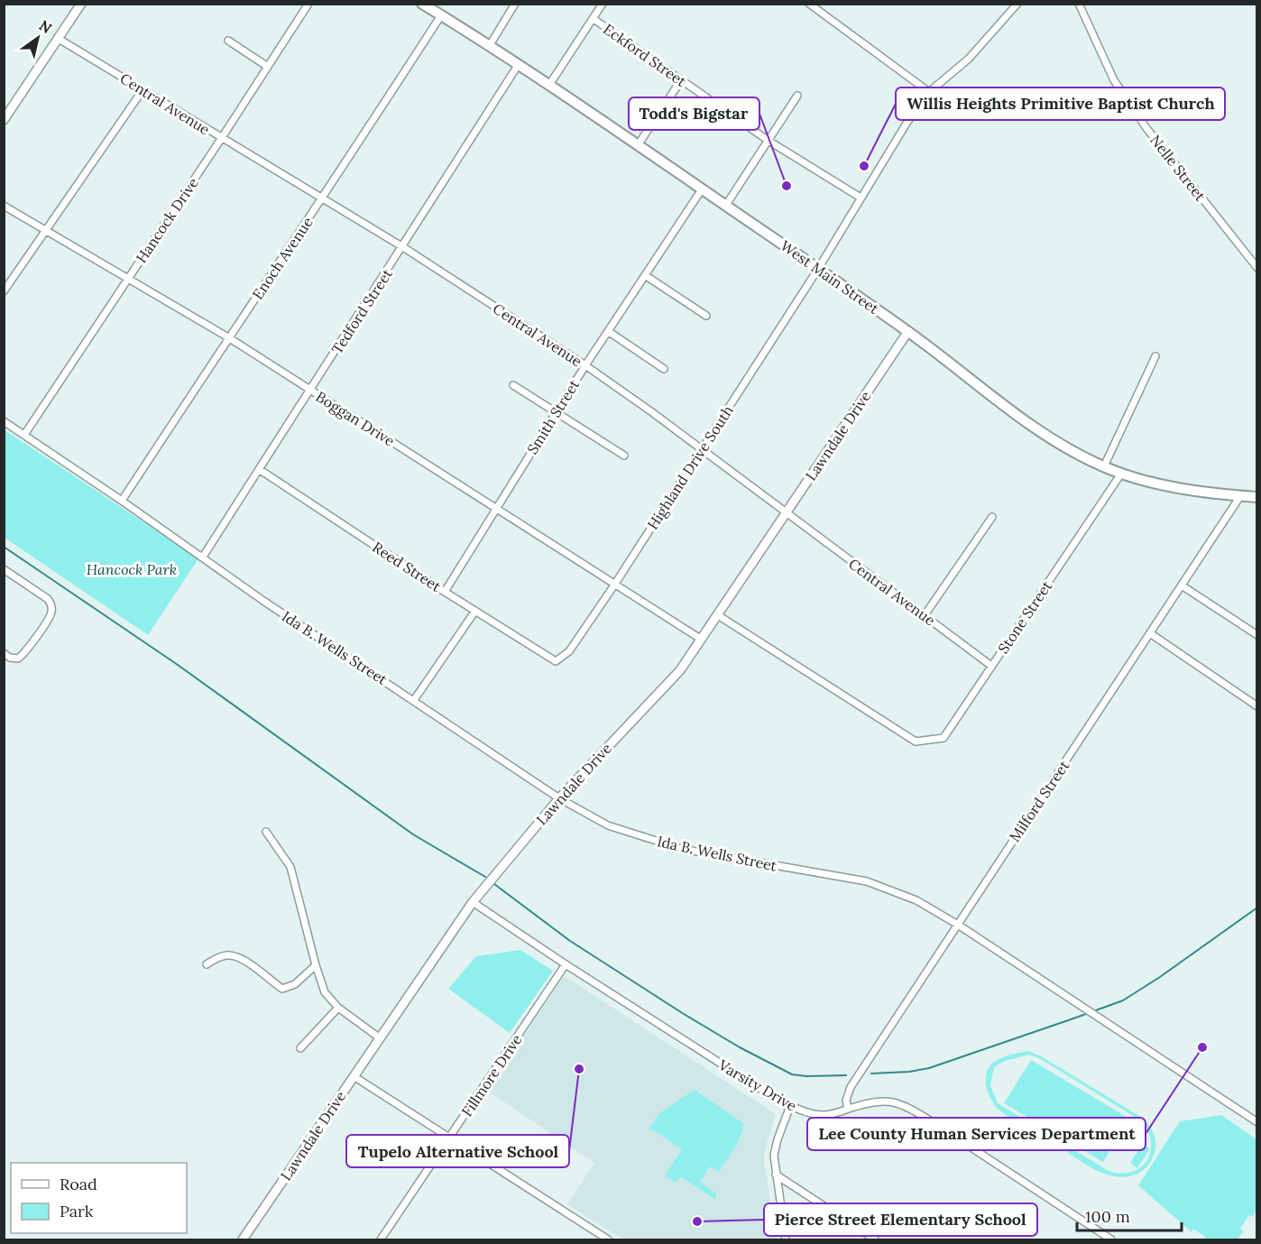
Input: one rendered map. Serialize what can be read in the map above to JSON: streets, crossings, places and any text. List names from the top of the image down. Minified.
{"streets":{"main road":["West Main Street"],"street":["Eckford Street","Central Avenue","Nelle Street","Hancock Drive","Enoch Avenue","Tedford Street","Smith Street","Boggan Drive","Lawndale Drive","Highland Drive South","Reed Street","Stone Street","Ida B. Wells Street","Milford Street","Fillmore Drive","Varsity Drive"]},"crossings":[["Eckford Street","Highland Drive South"],["Central Avenue","Hancock Drive"],["Central Avenue","Enoch Avenue"],["Central Avenue","Tedford Street"],["Central Avenue","Smith Street"],["Central Avenue","Lawndale Drive"],["Central Avenue","Highland Drive South"],["Central Avenue","Stone Street"],["Hancock Drive","Boggan Drive"],["Hancock Drive","Ida B. Wells Street"],["Enoch Avenue","West Main Street"],["Enoch Avenue","Boggan Drive"],["Enoch Avenue","Ida B. Wells Street"],["West Main Street","Tedford Street"],["West Main Street","Smith Street"],["West Main Street","Lawndale Drive"],["West Main Street","Highland Drive South"],["West Main Street","Stone Street"],["West Main Street","Milford Street"],["Tedford Street","Boggan Drive"],["Tedford Street","Reed Street"],["Tedford Street","Ida B. Wells Street"],["Smith Street","Boggan Drive"],["Smith Street","Reed Street"],["Boggan Drive","Lawndale Drive"],["Boggan Drive","Highland Drive South"],["Lawndale Drive","Stone Street"],["Lawndale Drive","Ida B. Wells Street"],["Lawndale Drive","Varsity Drive"],["Highland Drive South","Reed Street"],["Ida B. Wells Street","Milford Street"],["Milford Street","Varsity Drive"],["Fillmore Drive","Varsity Drive"]],"parks":["Hancock Park"],"places":["Willis Heights Primitive Baptist Church","Todd's Bigstar","Lee County Human Services Department","Tupelo Alternative School","Pierce Street Elementary School"],"legend":["Road","Park"],"scale_bar":"100 m","north":"top right"}
